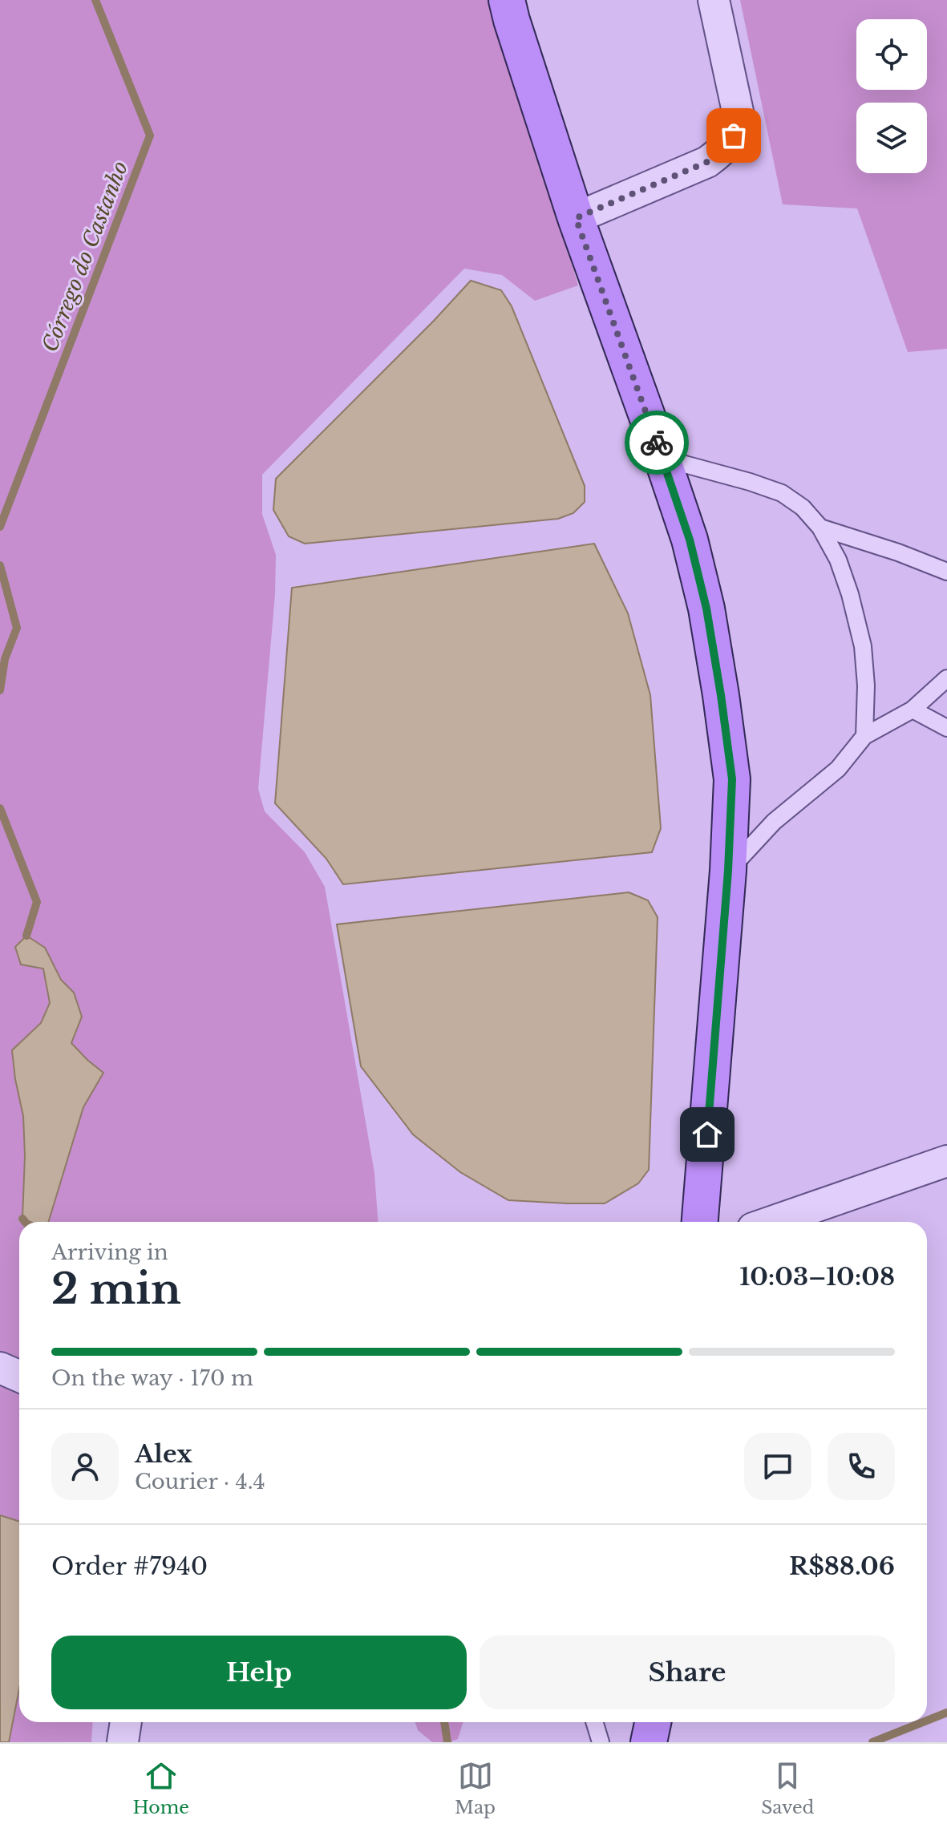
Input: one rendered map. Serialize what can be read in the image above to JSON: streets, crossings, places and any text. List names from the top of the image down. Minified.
{"water":["Córrego do Castanho"],"page":{"heading":["2 min","Arriving in","10:03–10:08"],"panel":["Alex","Courier · 4.4","Order #7940","R$88.06"],"bar":"On the way · 170 m","buttons":["Help","Share"],"tabs":["Home","Map","Saved"]}}
